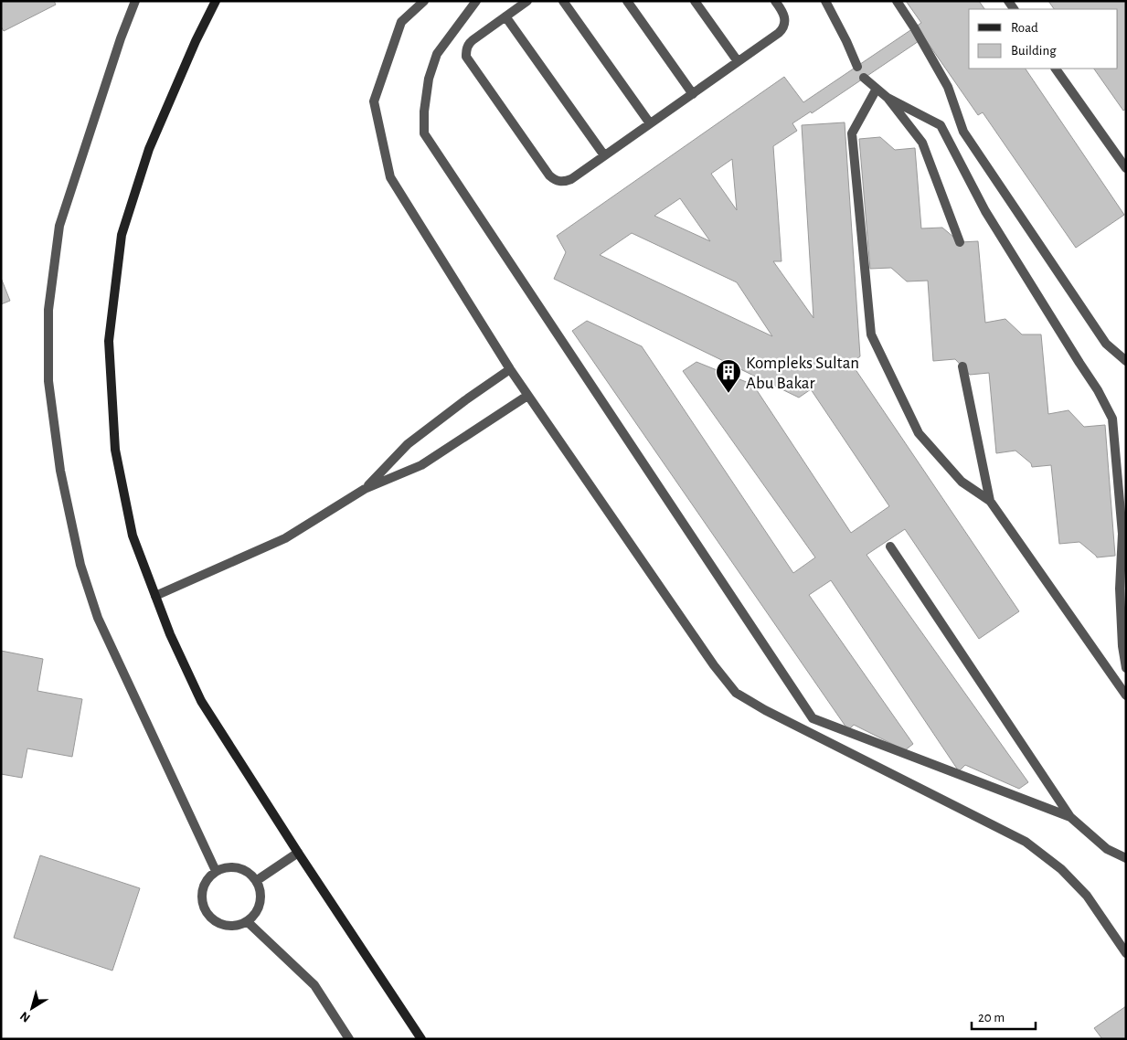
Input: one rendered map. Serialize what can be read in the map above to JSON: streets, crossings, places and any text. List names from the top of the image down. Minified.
{"places":{"building":["Kompleks Sultan Abu Bakar"]},"legend":["Road","Building"],"scale_bar":"20 m","north":"bottom left"}
